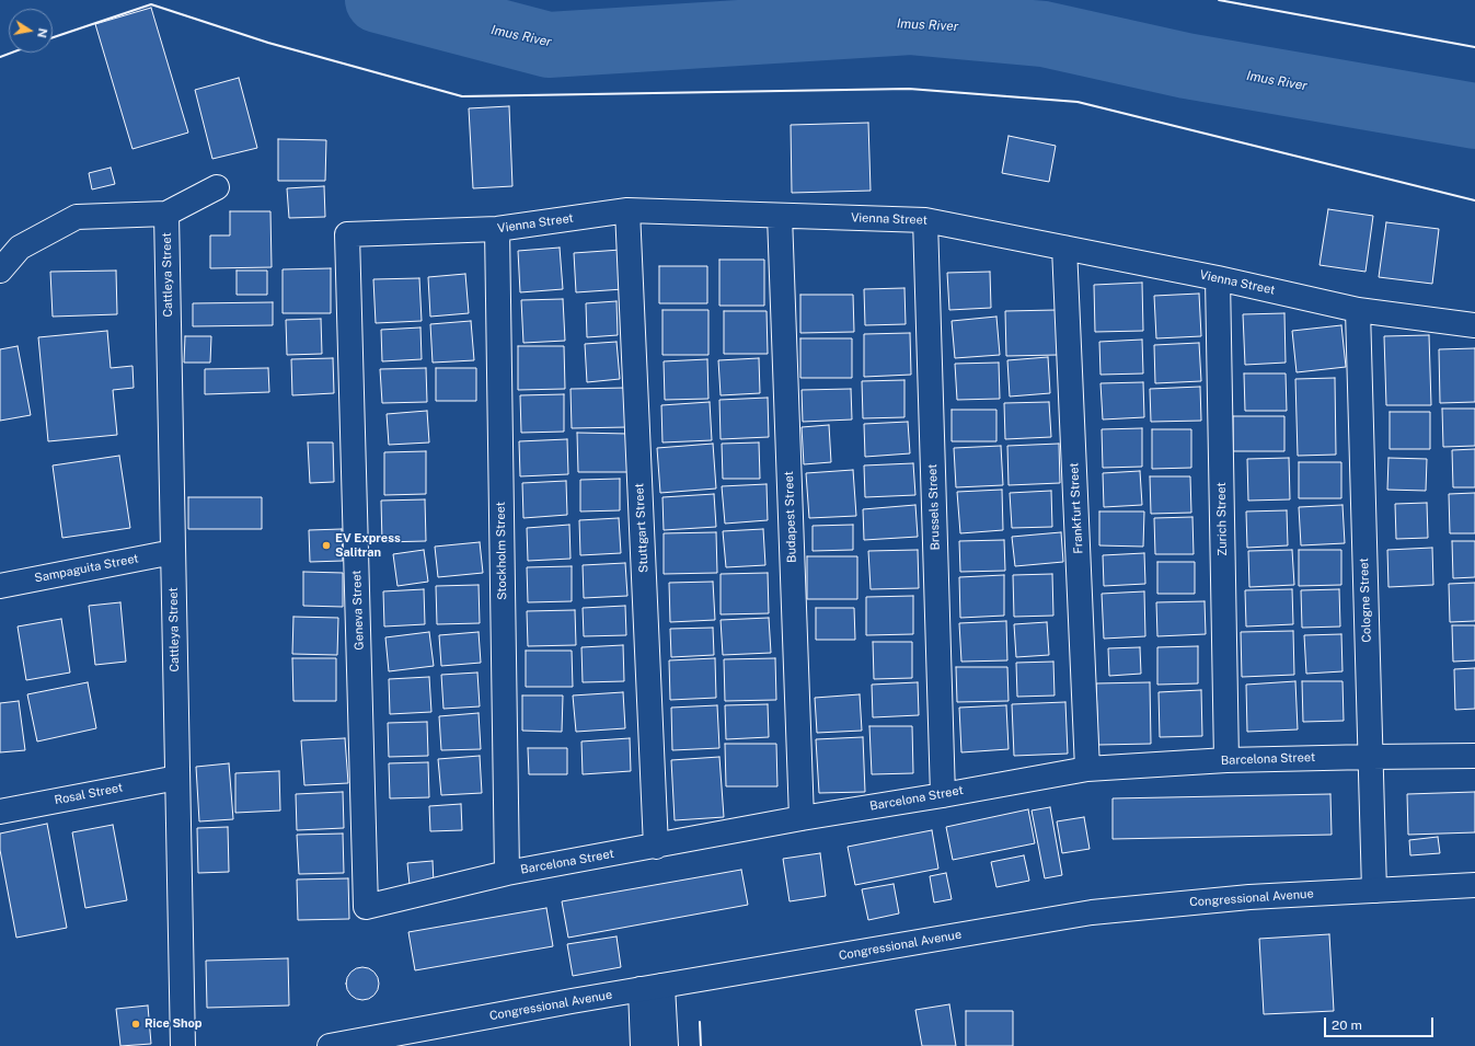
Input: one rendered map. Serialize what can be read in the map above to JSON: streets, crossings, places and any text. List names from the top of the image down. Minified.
{"streets":{"street":["Vienna Street","Cattleya Street","Brussels Street","Frankfurt Street","Budapest Street","Zurich Street","Stuttgart Street","Stockholm Street","Sampaguita Street","Cologne Street","Geneva Street","Barcelona Street","Rosal Street","Congressional Avenue"]},"crossings":[["Vienna Street","Brussels Street"],["Vienna Street","Frankfurt Street"],["Vienna Street","Budapest Street"],["Vienna Street","Zurich Street"],["Vienna Street","Stuttgart Street"],["Vienna Street","Stockholm Street"],["Vienna Street","Cologne Street"],["Vienna Street","Geneva Street"],["Cattleya Street","Sampaguita Street"],["Cattleya Street","Rosal Street"],["Brussels Street","Barcelona Street"],["Frankfurt Street","Barcelona Street"],["Budapest Street","Barcelona Street"],["Zurich Street","Barcelona Street"],["Stuttgart Street","Barcelona Street"],["Stockholm Street","Barcelona Street"],["Cologne Street","Barcelona Street"],["Cologne Street","Congressional Avenue"],["Geneva Street","Barcelona Street"]],"water":["Imus River"],"places":["EV Express Salitran","Rice Shop"],"scale_bar":"20 m","north":"right"}
